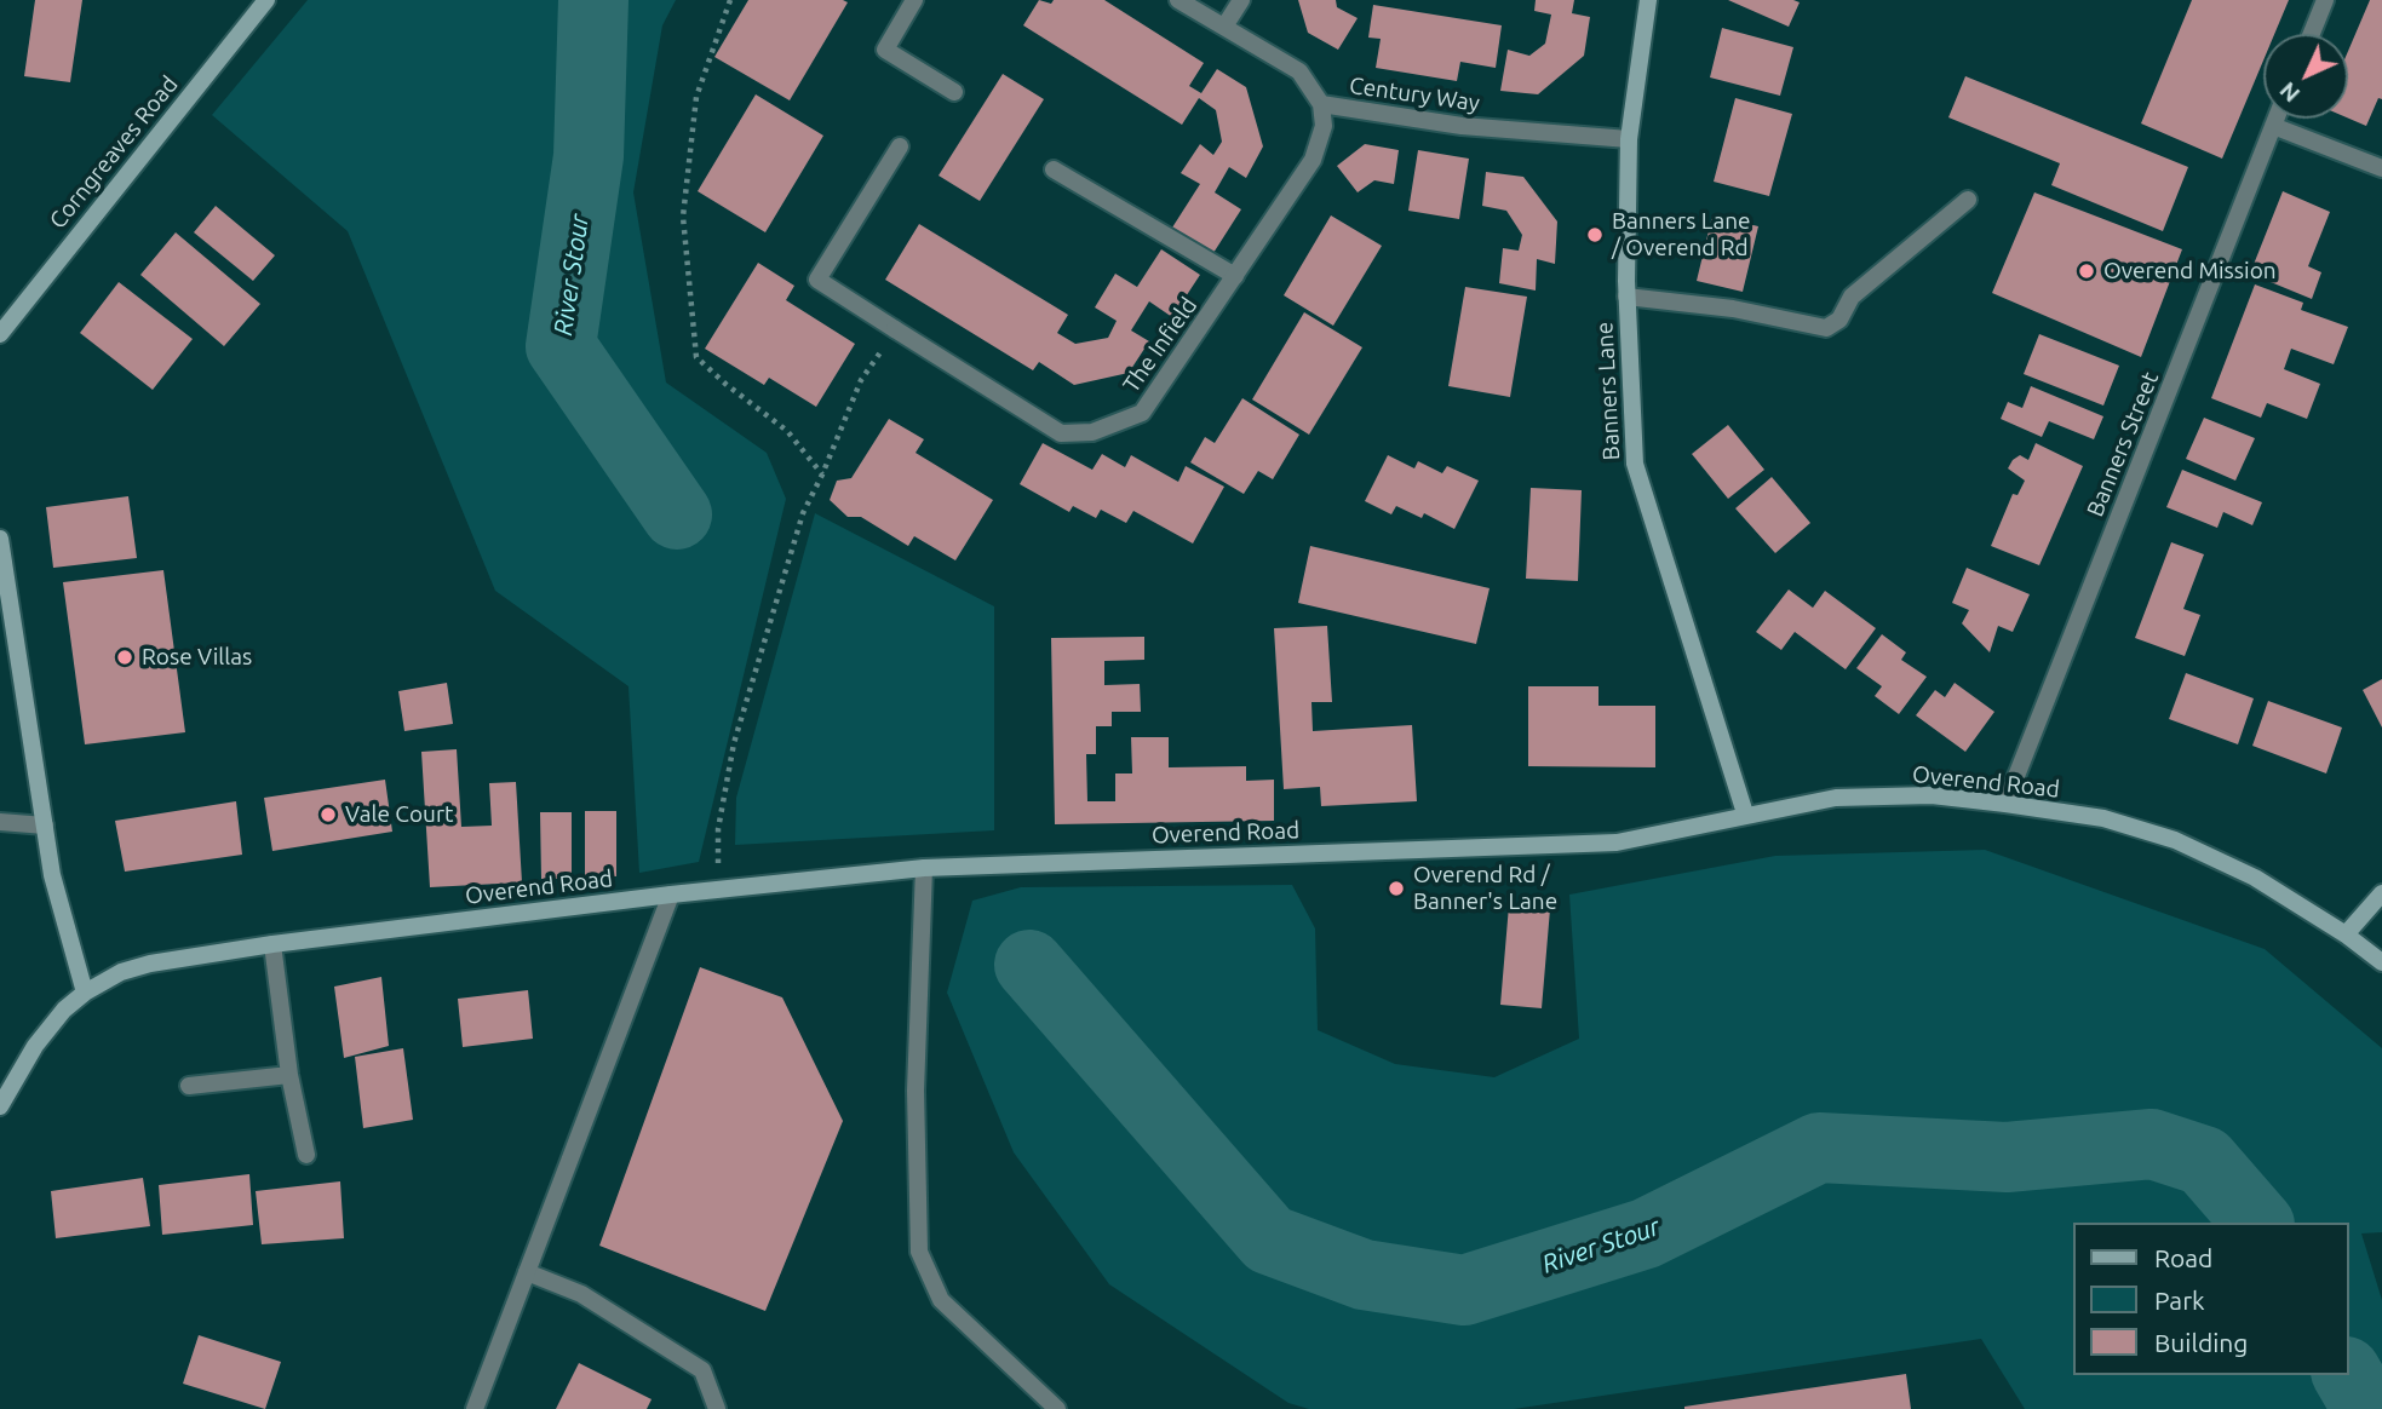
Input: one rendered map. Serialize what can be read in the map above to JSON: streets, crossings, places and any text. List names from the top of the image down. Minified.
{"streets":{"street":["Century Way","Corngreaves Road","The Infield","Banners Lane","Banners Street","Overend Road"]},"crossings":[["Century Way","The Infield"],["Century Way","Banners Lane"],["Banners Lane","Overend Road"],["Banners Street","Overend Road"]],"water":["River Stour"],"places":["Banners Lane / Overend Rd","Overend Mission","Rose Villas","Vale Court","Overend Rd / Banner's Lane"],"legend":["Road","Park","Building"],"north":"bottom left"}
